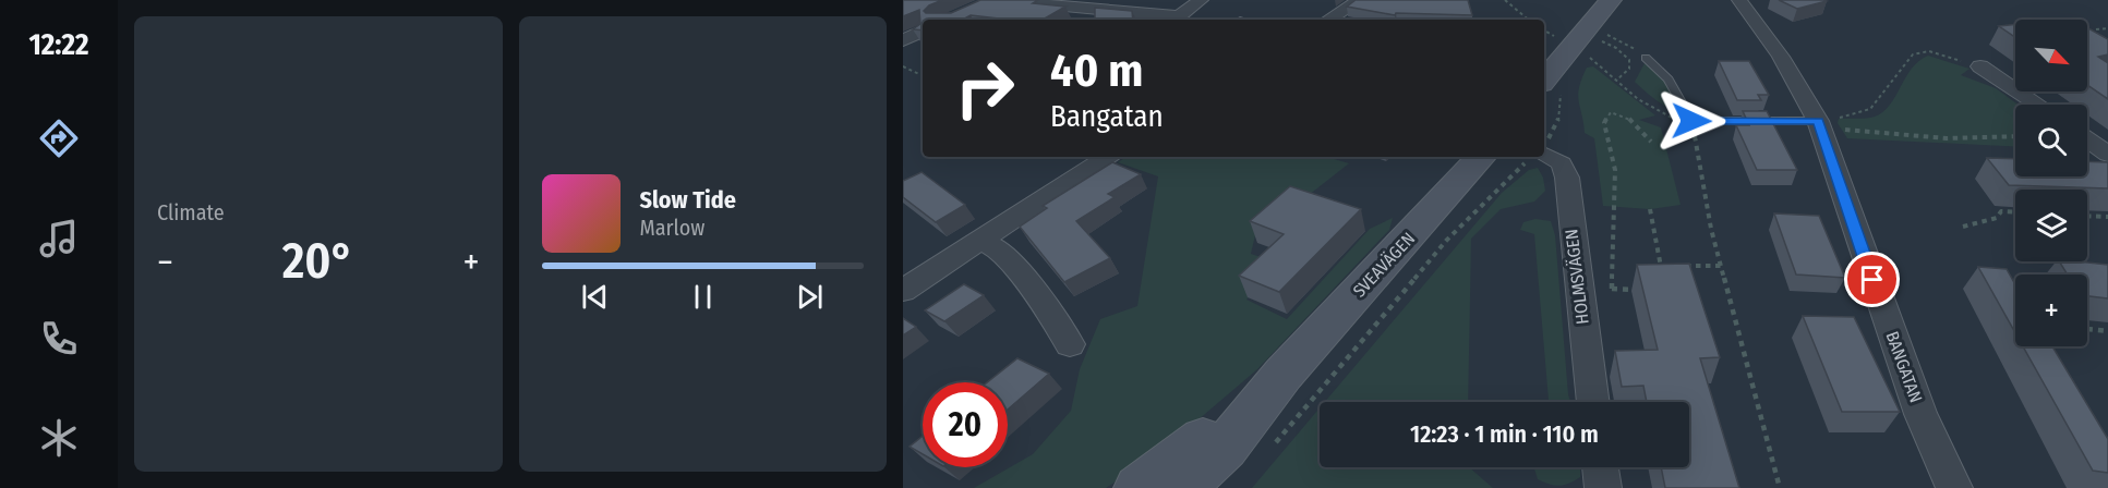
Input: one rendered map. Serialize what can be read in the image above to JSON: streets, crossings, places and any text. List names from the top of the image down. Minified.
{"streets":{"main road":["SVEAVÄGEN"],"street":["HOLMSVÄGEN","BANGATAN"]},"north":"bottom right","page":{"tabs":"12:22","tile":"Climate","map_buttons":"+","turn":["40 m","Bangatan"],"song":["Slow Tide","Marlow"],"heat":["−","20°","+"],"limit":"20","trip":"12:23 · 1 min · 110 m"}}
